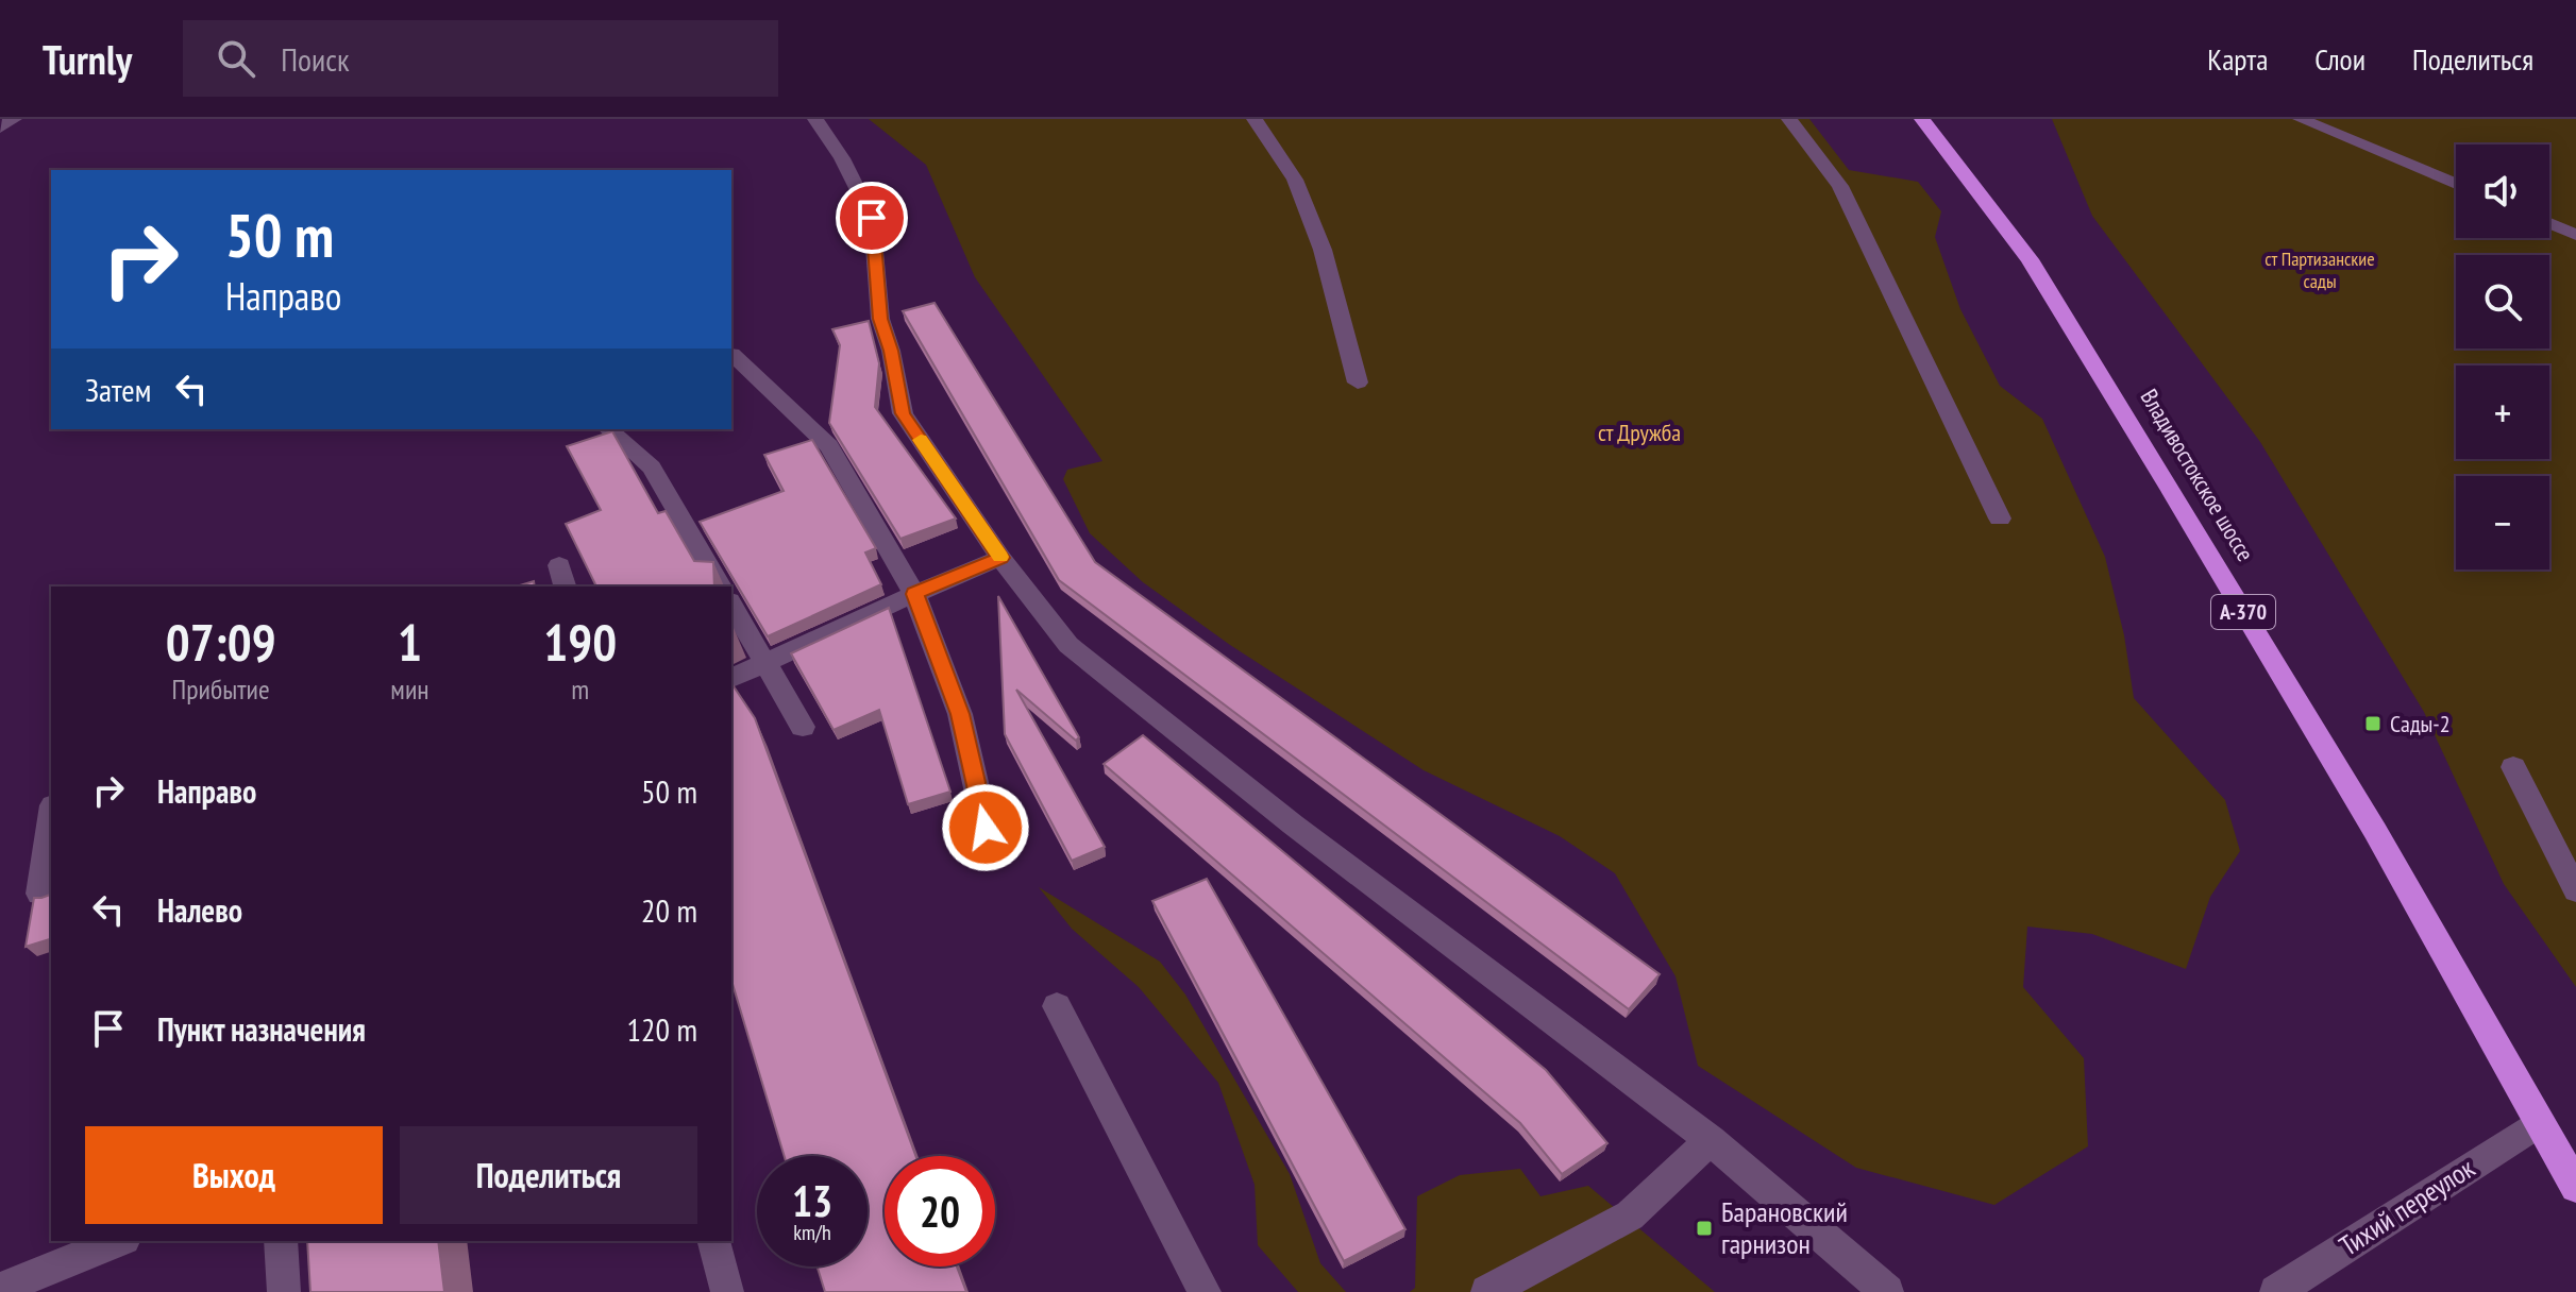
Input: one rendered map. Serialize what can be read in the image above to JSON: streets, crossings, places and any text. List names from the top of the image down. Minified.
{"streets":{"highway":["Владивостокское шоссе","А-370"],"street":["Тихий переулок"]},"crossings":[["Владивостокское шоссе","Тихий переулок"]],"parks":["ст Партизанские сады","ст Дружба"],"places":{"transit":["Сады-2","Барановский гарнизон"]},"page":{"header":"Turnly","search":"Поиск","nav":["Карта","Слои","Поделиться"],"map_buttons":["+","−"],"turn":["50 m","Направо"],"then":"Затем","eta":["07:09","Прибытие","1","мин","190","m"],"list":[{"name":"Направо","value":"50 m"},{"name":"Налево","value":"20 m"},{"name":"Пункт назначения","value":"120 m"}],"buttons":["Выход","Поделиться"],"speed":"13 km/h","limit":"20"}}
